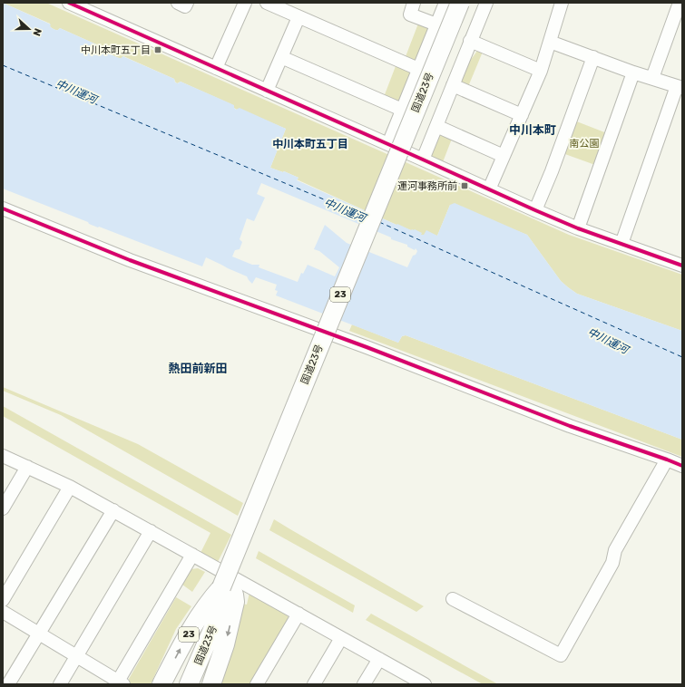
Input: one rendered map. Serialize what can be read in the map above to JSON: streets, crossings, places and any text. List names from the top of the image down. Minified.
{"streets":{"highway":["国道23号","23"]},"crossings":[["国道23号","23"]],"districts":["中川本町","中川本町五丁目","熱田前新田"],"water":["中川運河"],"parks":["南公園"],"places":{"transit":["中川本町五丁目","運河事務所前"]},"north":"right"}
